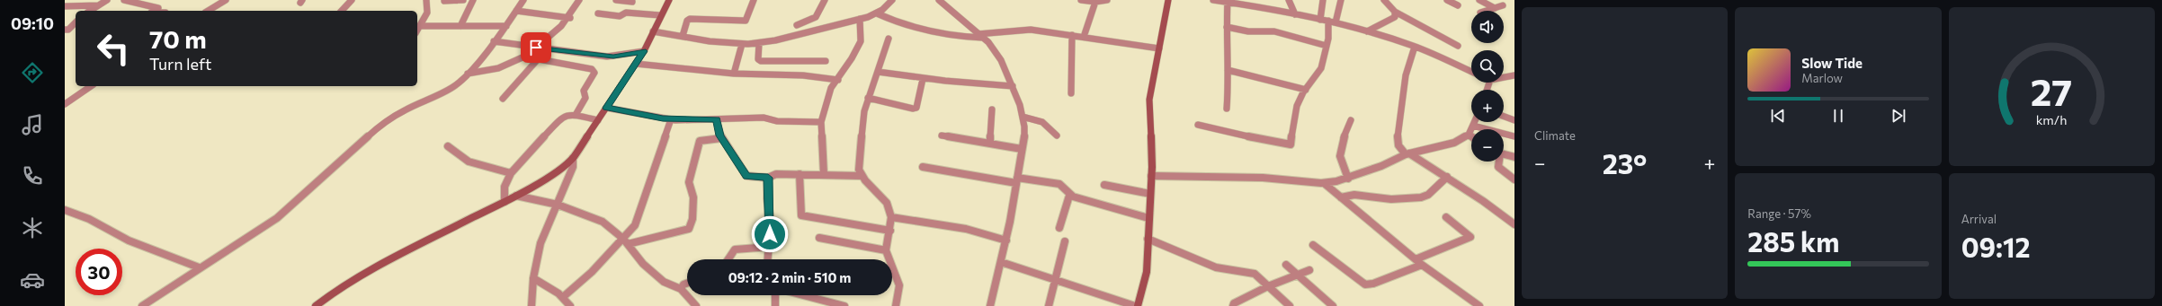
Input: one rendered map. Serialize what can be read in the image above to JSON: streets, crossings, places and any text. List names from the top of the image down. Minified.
{"page":{"tabs":"09:10","tile":["Climate",["Range · 57%","285 km"],["Arrival","09:12"]],"map_buttons":["+","−"],"turn":["70 m","Turn left"],"song":["Slow Tide","Marlow"],"heat":["−","23°","+"],"limit":"30","trip":"09:12 · 2 min · 510 m","gauge":["27","km/h"]}}
